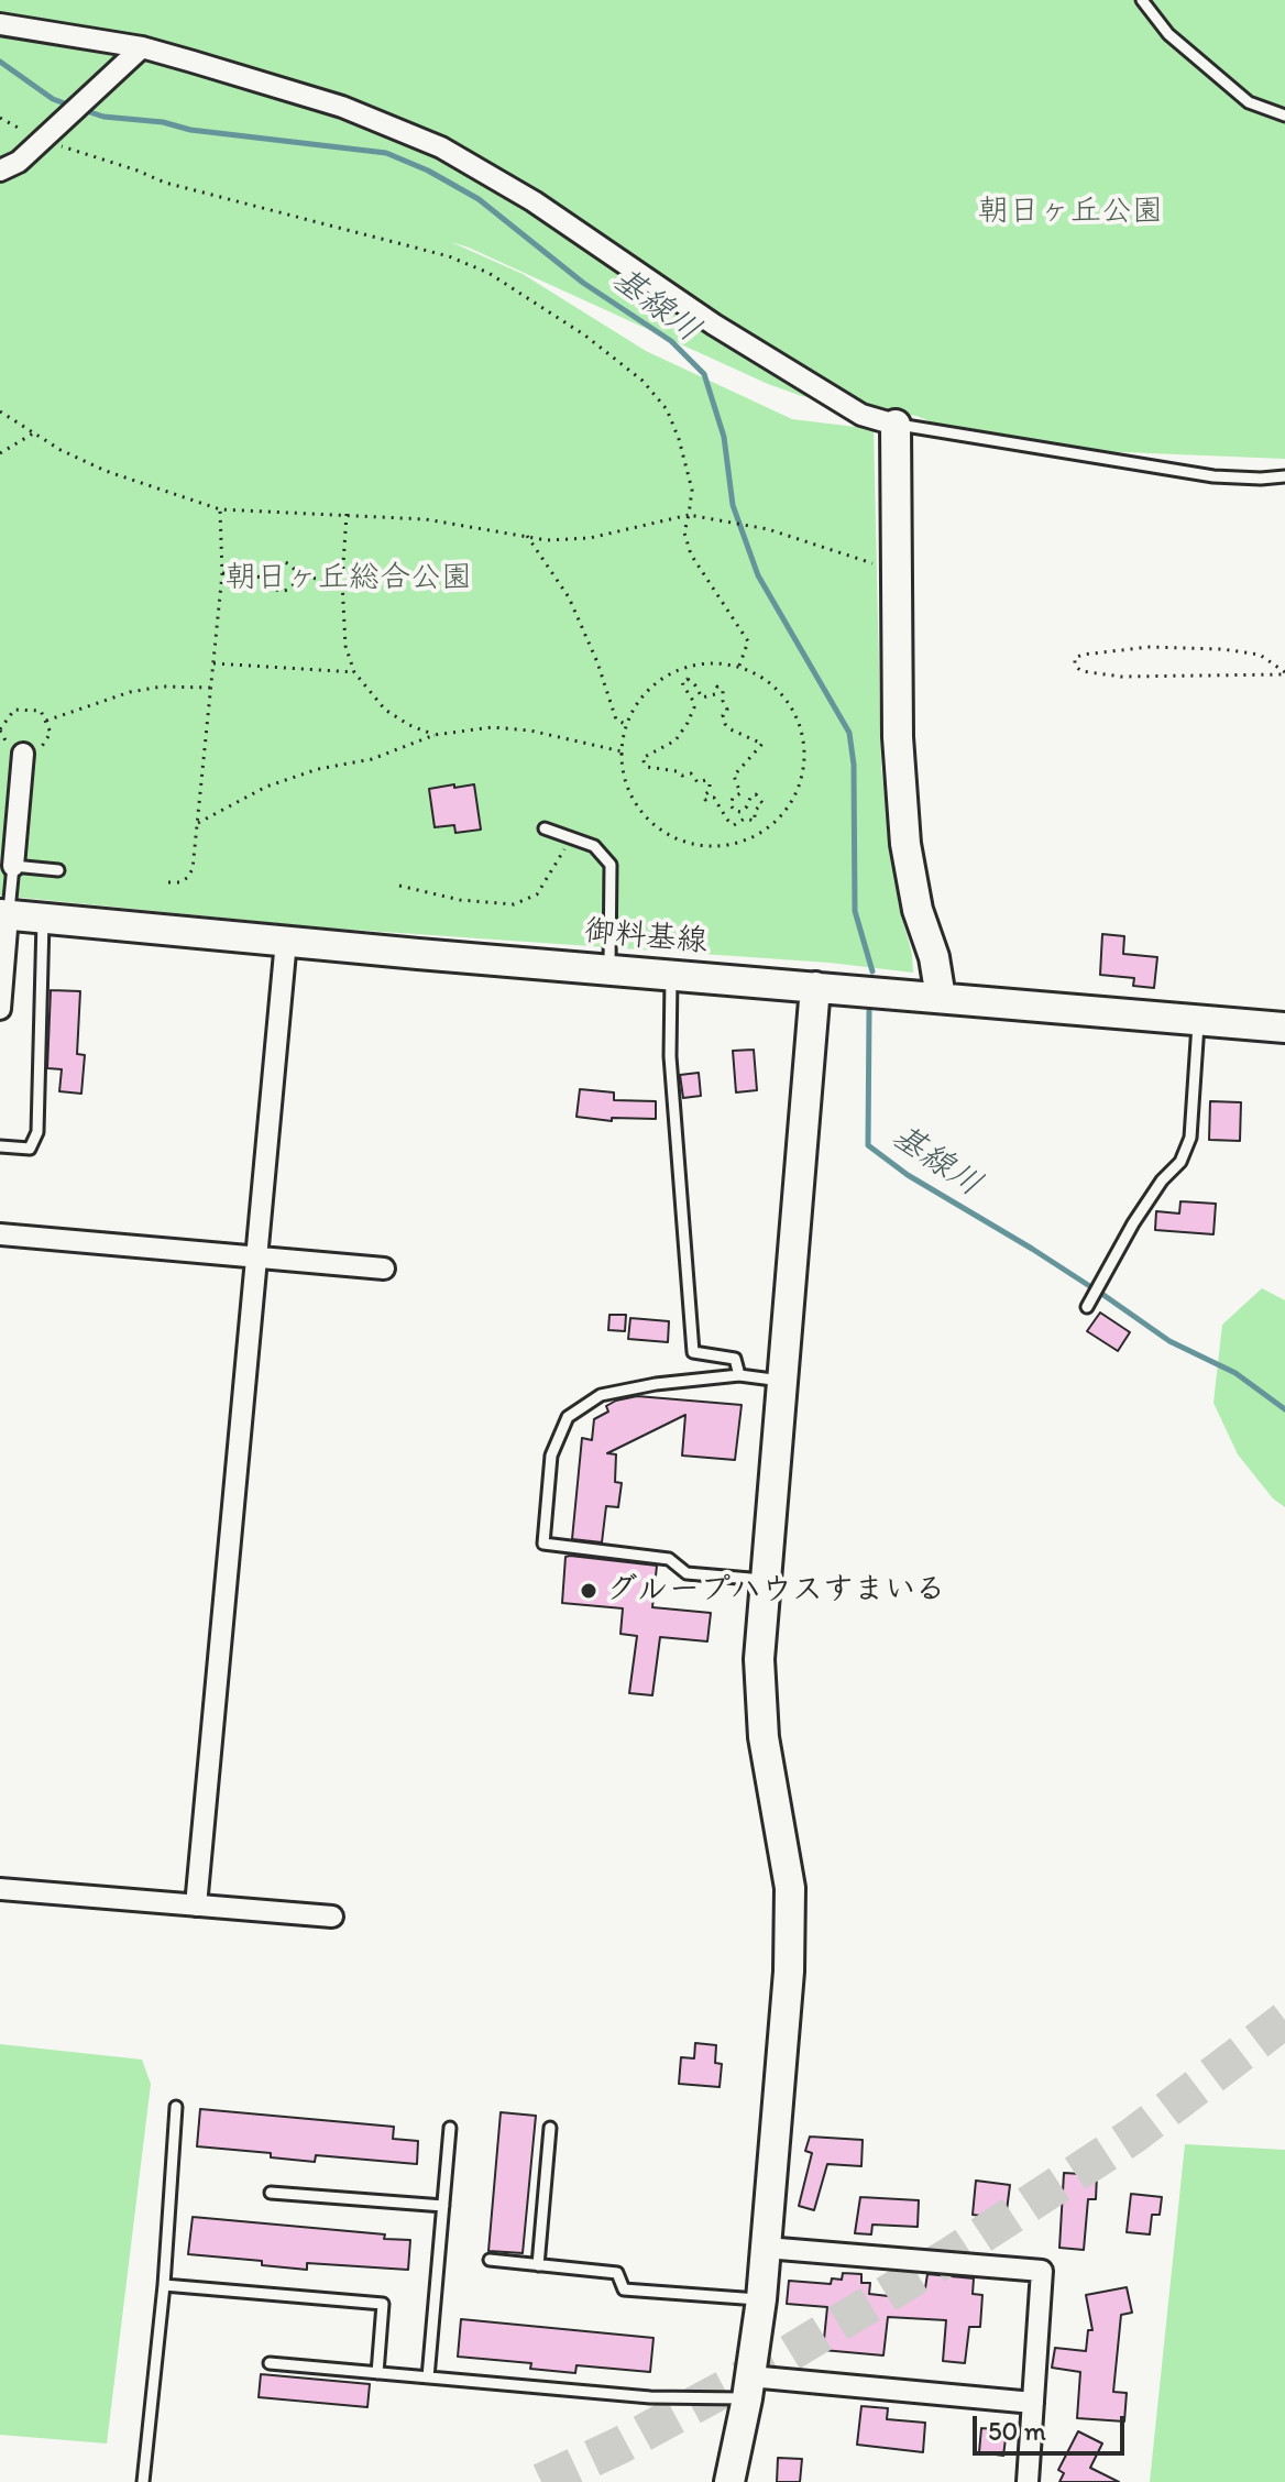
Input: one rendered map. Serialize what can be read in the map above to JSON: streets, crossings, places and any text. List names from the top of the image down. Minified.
{"streets":{"street":["御料基線"]},"water":["基線川"],"parks":["朝日ヶ丘公園","朝日ヶ丘総合公園"],"places":["グループハウスすまいる"],"scale_bar":"50 m"}
